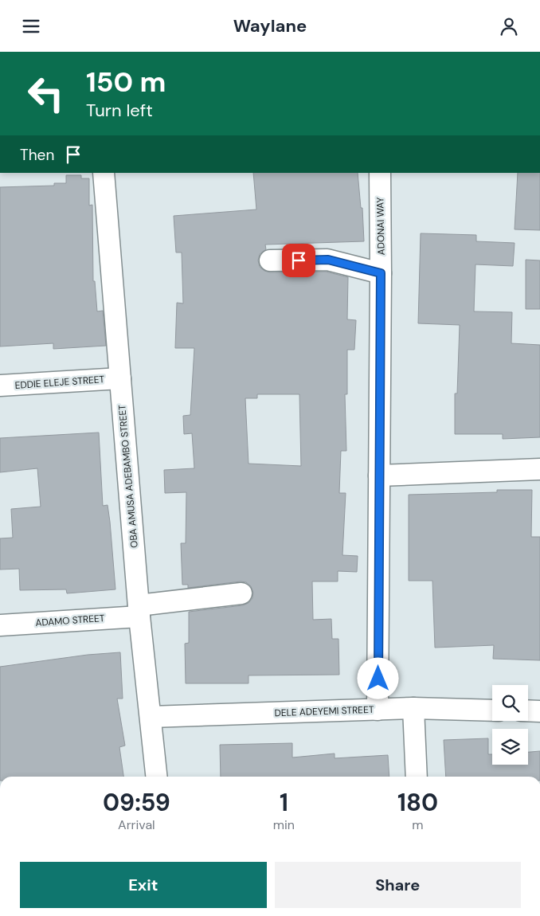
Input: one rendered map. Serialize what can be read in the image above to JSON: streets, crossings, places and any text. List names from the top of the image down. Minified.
{"streets":{"street":["ADONAI WAY","EDDIE ELEJE STREET","OBA AMUSA ADEBAMBO STREET","ADAMO STREET","DELE ADEYEMI STREET"]},"crossings":[["ADONAI WAY","DELE ADEYEMI STREET"],["EDDIE ELEJE STREET","OBA AMUSA ADEBAMBO STREET"],["OBA AMUSA ADEBAMBO STREET","ADAMO STREET"],["OBA AMUSA ADEBAMBO STREET","DELE ADEYEMI STREET"]],"page":{"header":"Waylane","turn":["150 m","Turn left"],"then":"Then","eta":["09:59","Arrival","1","min","180","m"],"buttons":["Exit","Share"]}}
